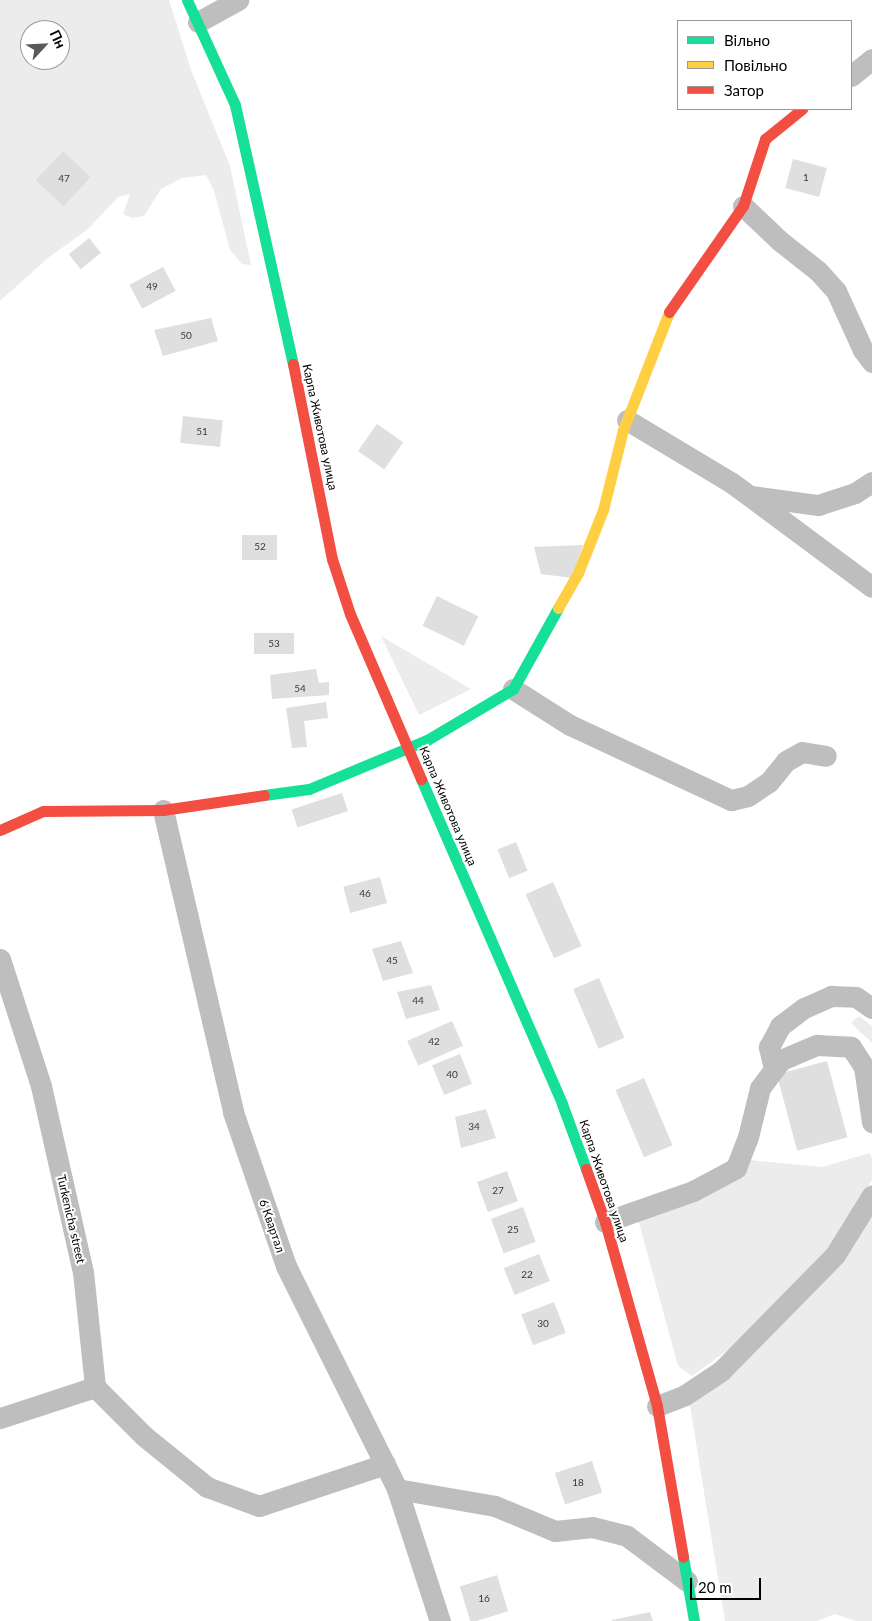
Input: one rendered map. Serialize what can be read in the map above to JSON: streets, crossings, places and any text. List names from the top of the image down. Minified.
{"streets":{"main road":["Карпа Животова улица"],"street":["Turkenicha street","6 Квартал"]},"house_numbers":["1","47","49","50","51","52","53","54","46","45","44","42","40","34","27","25","22","30","18","16"],"legend":["Вільно","Повільно","Затор"],"scale_bar":"20 m","north":"top right"}
